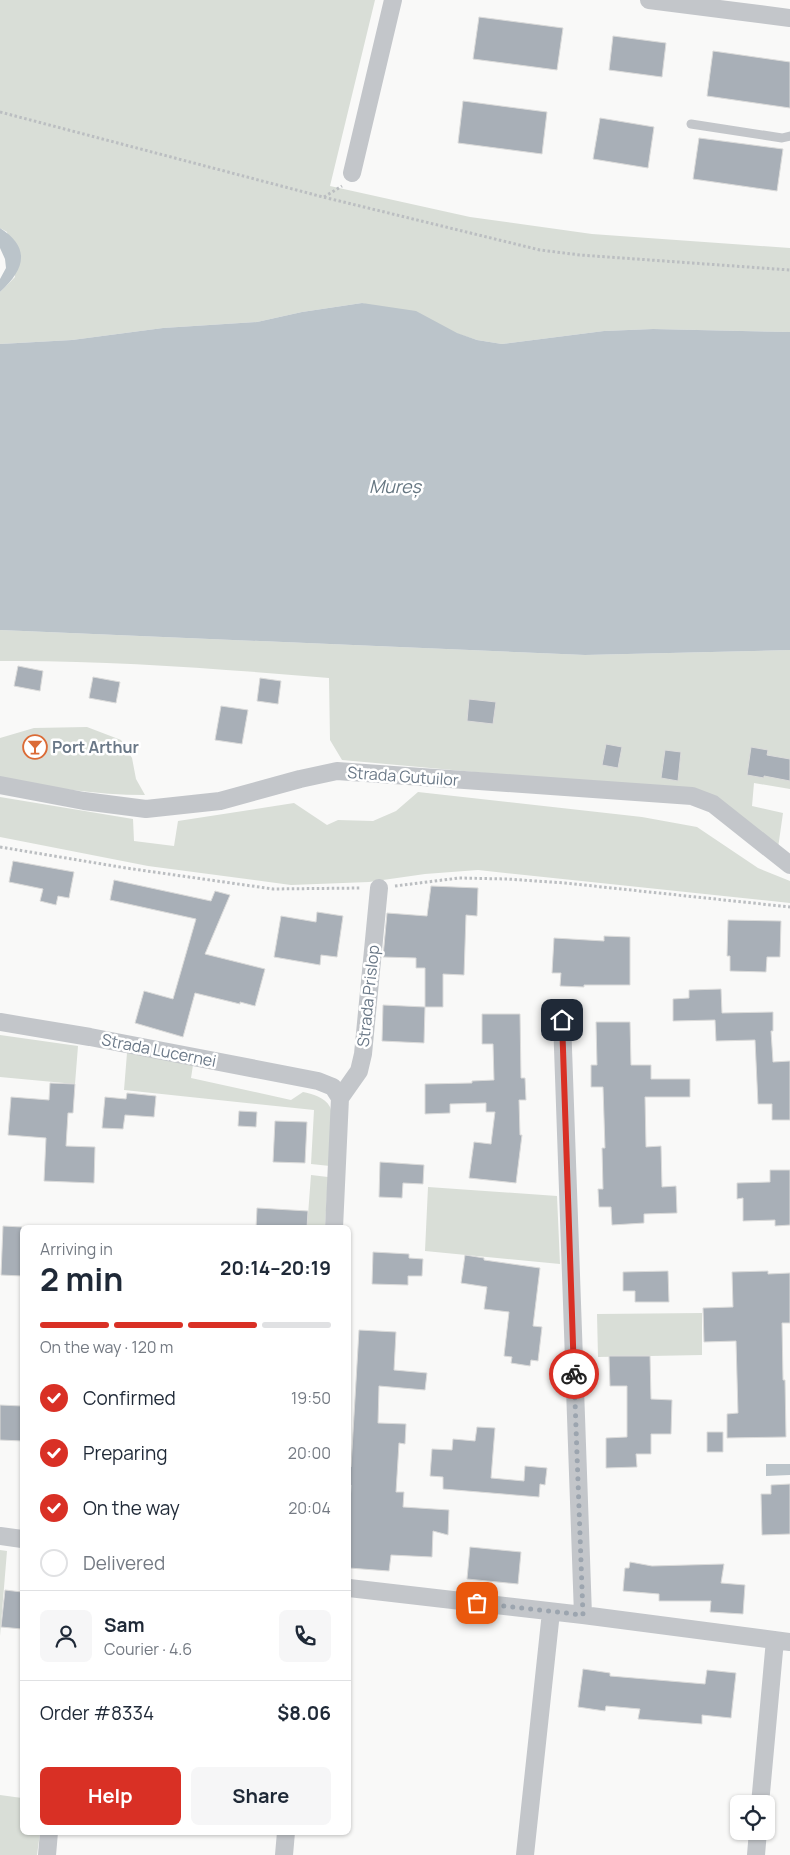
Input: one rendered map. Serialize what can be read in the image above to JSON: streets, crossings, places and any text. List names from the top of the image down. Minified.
{"streets":{"street":["Strada Gutuilor","Strada Prislop","Strada Lucernei"]},"crossings":[["Strada Prislop","Strada Lucernei"]],"water":["Mureș"],"places":{"bar":["Port Arthur"]},"page":{"heading":["2 min","Arriving in","20:14–20:19"],"panel":["Sam","Courier · 4.6","Order #8334","$8.06"],"bar":"On the way · 120 m","list":[["Confirmed","19:50"],["Preparing","20:00"],["On the way","20:04"],"Delivered"],"buttons":["Help","Share"]}}
